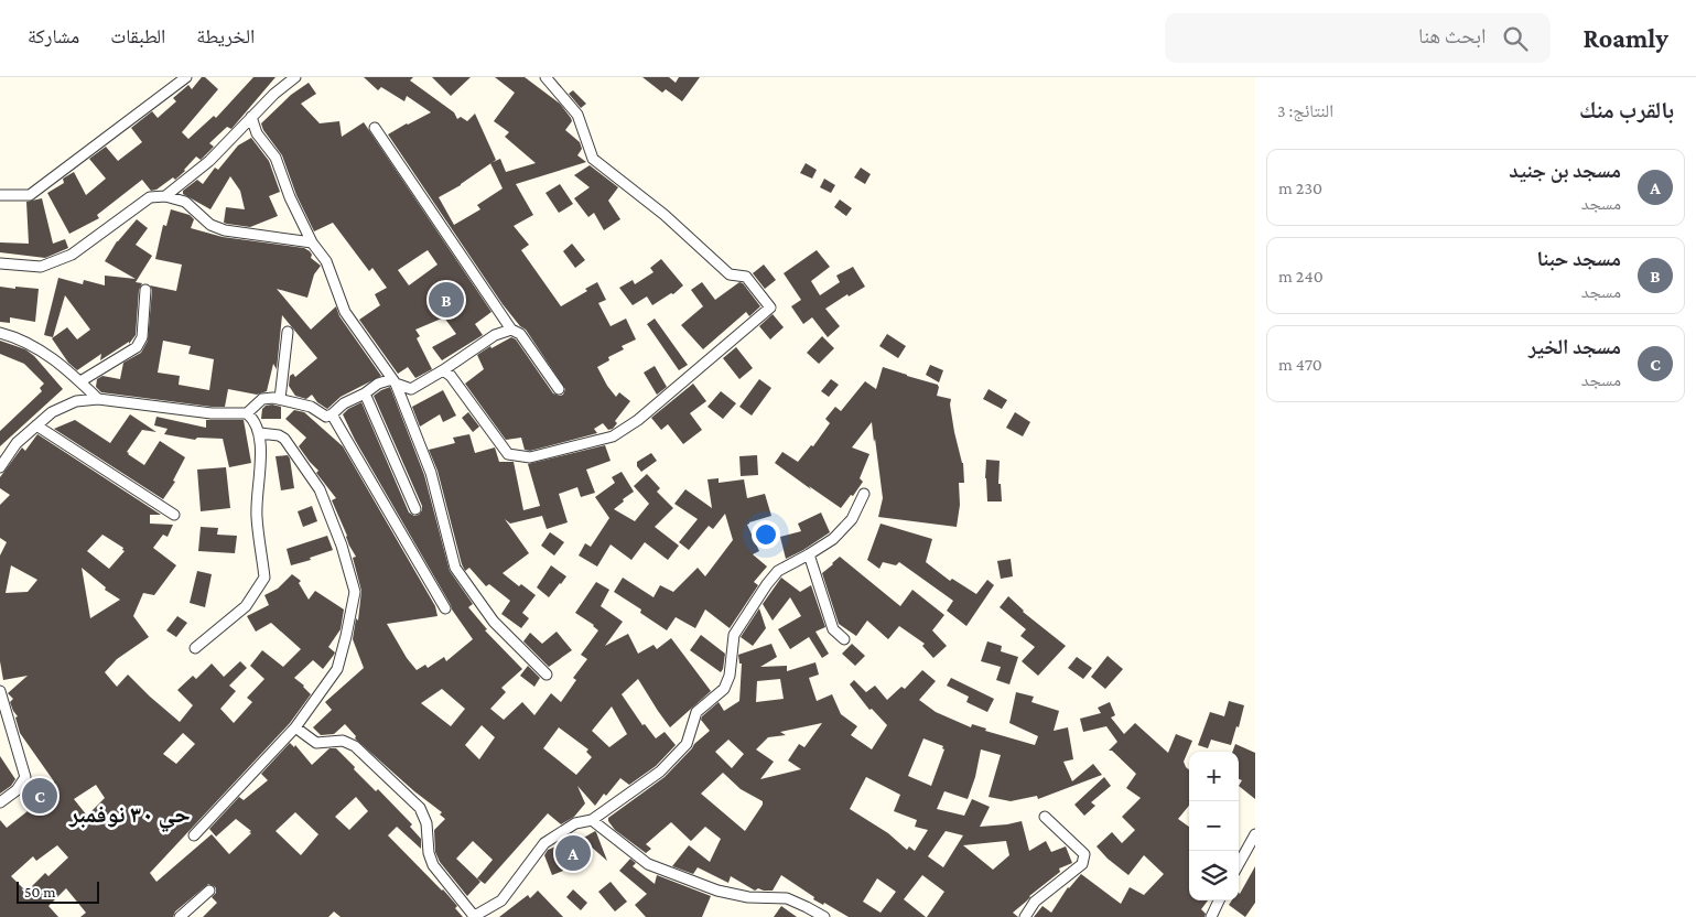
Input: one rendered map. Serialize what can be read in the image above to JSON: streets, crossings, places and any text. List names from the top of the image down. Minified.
{"districts":["حي ۳۰ نوفمبر"],"scale_bar":"50 m","page":{"header":"Roamly","search":"ابحث هنا","nav":["الخريطة","الطبقات","مشاركة"],"heading":["بالقرب منك","النتائج: 3"],"list":[{"mark":"A","name":"مسجد بن جنيد","note":"مسجد","value":"230 m"},{"mark":"B","name":"مسجد حبنا","note":"مسجد","value":"240 m"},{"mark":"C","name":"مسجد الخير","note":"مسجد","value":"470 m"}],"pins":["B","C","A"],"map_buttons":["+","−"],"scale":"50 m"}}
